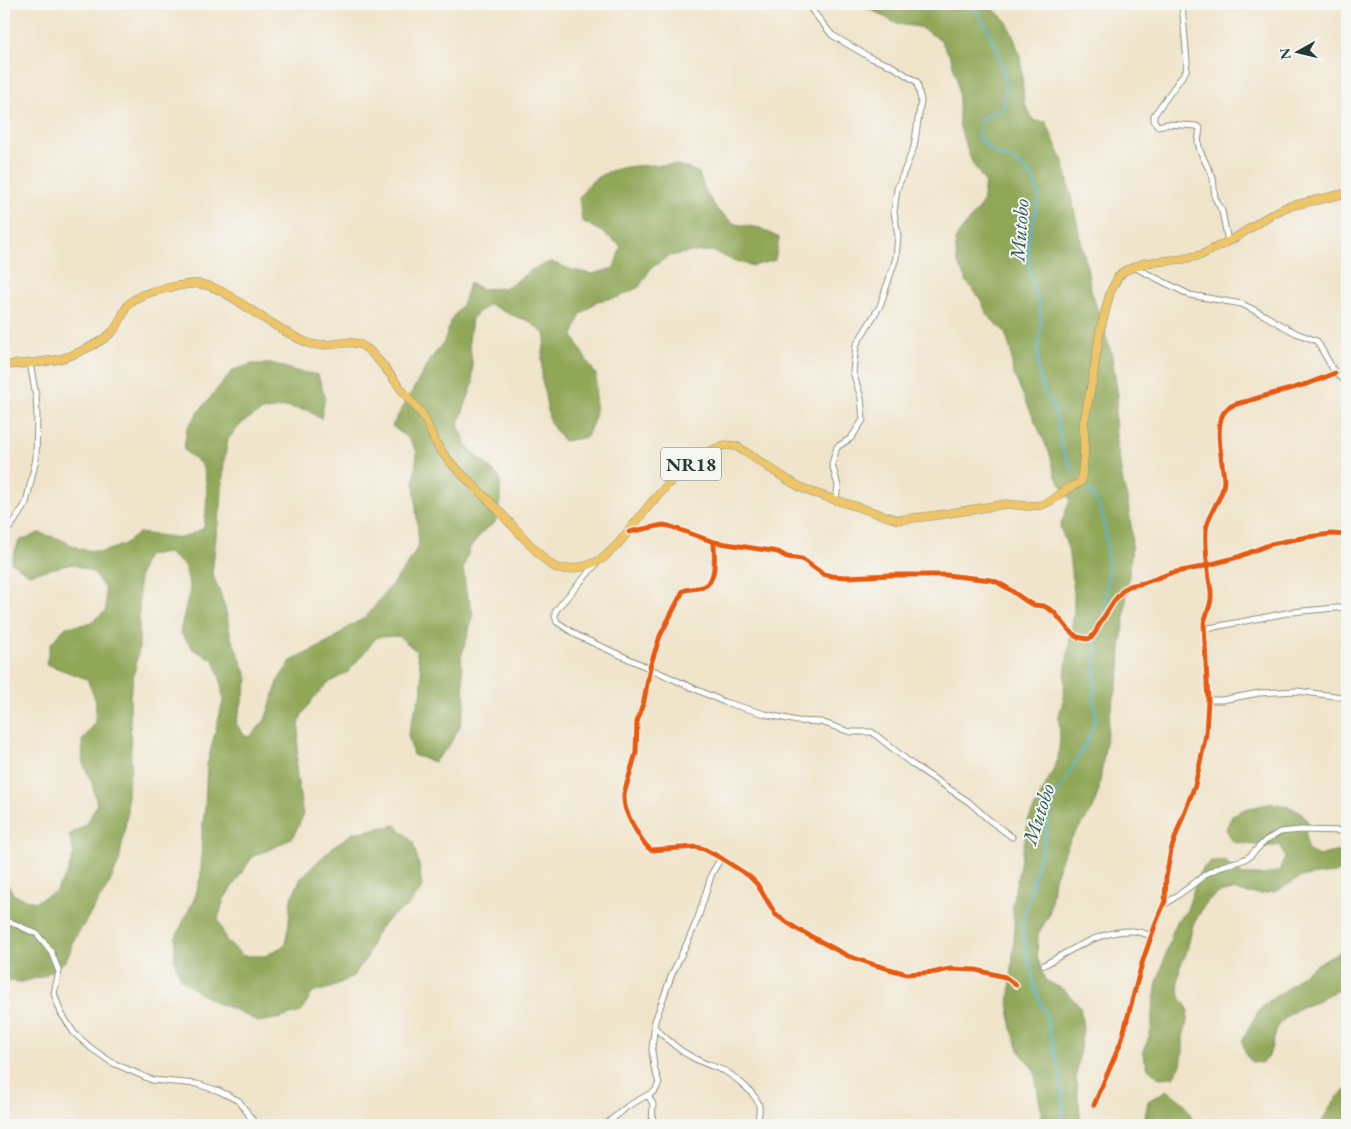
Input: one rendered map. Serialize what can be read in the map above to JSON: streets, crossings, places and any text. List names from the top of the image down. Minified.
{"streets":{"main road":["NR18"]},"water":["Mutobo"],"north":"left"}
